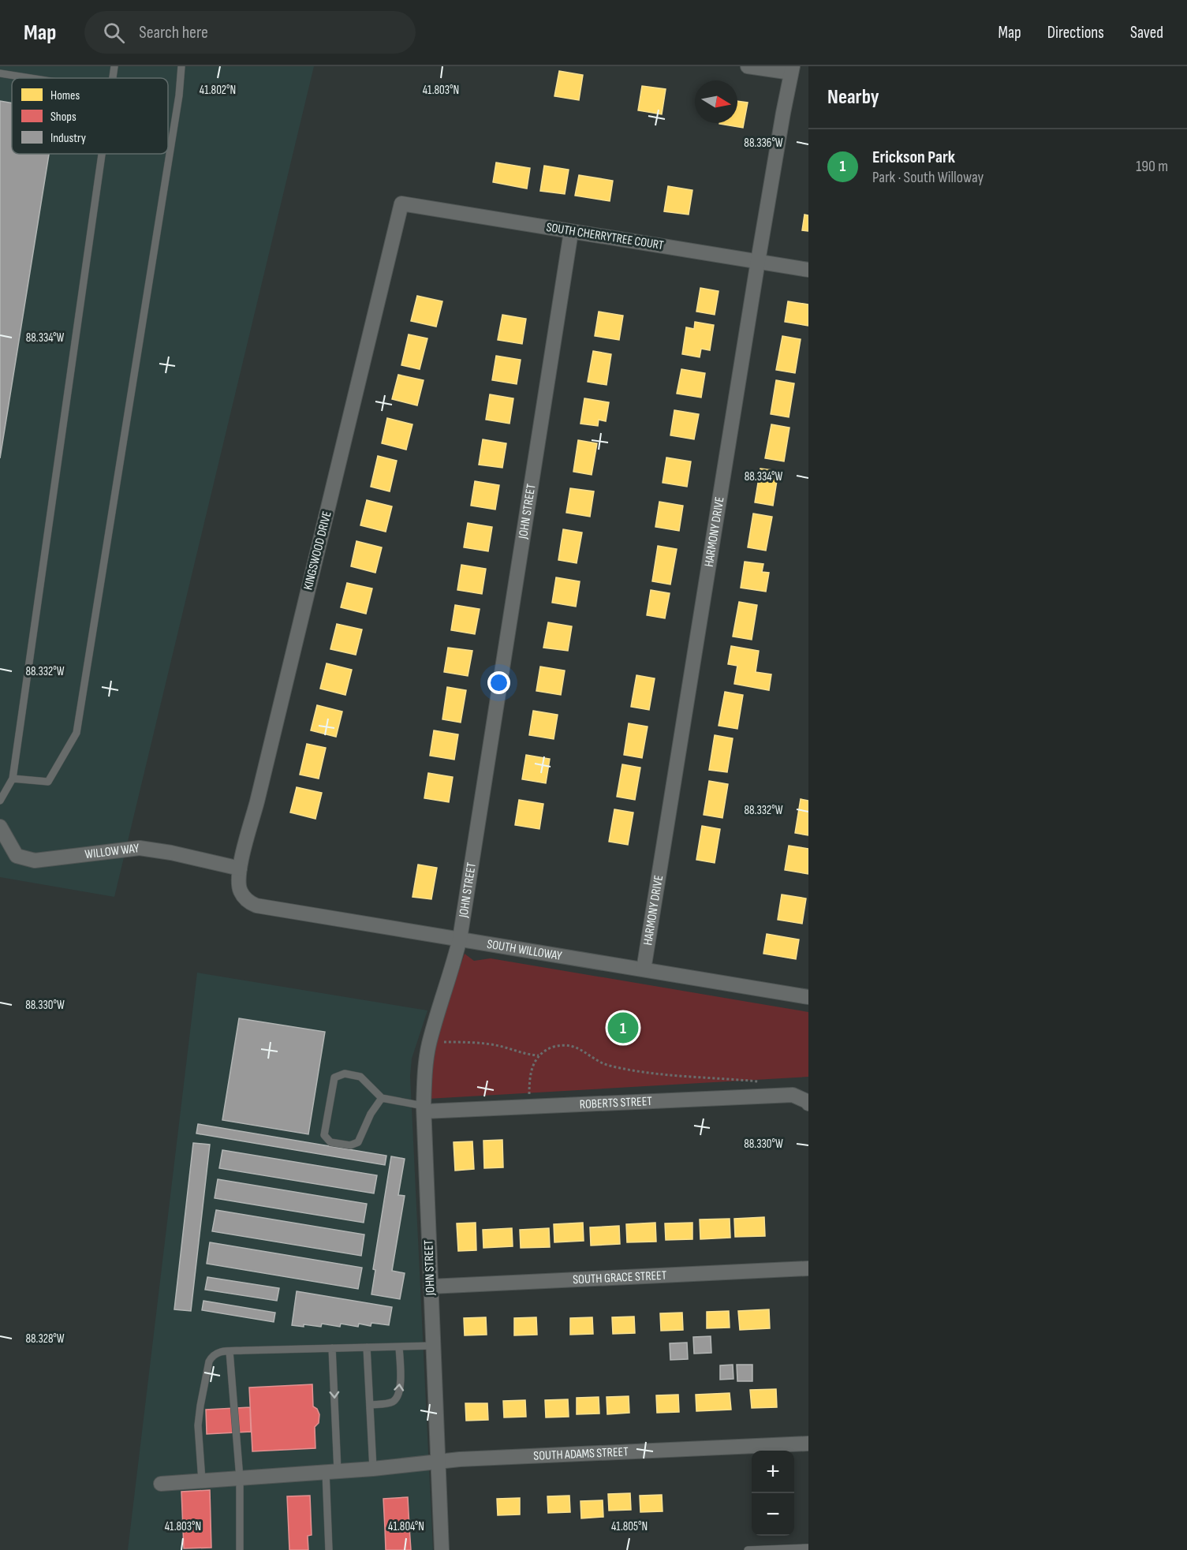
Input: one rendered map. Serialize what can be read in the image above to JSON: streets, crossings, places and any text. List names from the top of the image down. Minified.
{"streets":{"street":["SOUTH CHERRYTREE COURT","JOHN STREET","HARMONY DRIVE","KINGSWOOD DRIVE","WILLOW WAY","SOUTH WILLOWAY","ROBERTS STREET","SOUTH GRACE STREET","SOUTH ADAMS STREET"]},"crossings":[["SOUTH CHERRYTREE COURT","JOHN STREET"],["SOUTH CHERRYTREE COURT","HARMONY DRIVE"],["SOUTH CHERRYTREE COURT","KINGSWOOD DRIVE"],["JOHN STREET","SOUTH WILLOWAY"],["JOHN STREET","ROBERTS STREET"],["JOHN STREET","SOUTH GRACE STREET"],["JOHN STREET","SOUTH ADAMS STREET"],["HARMONY DRIVE","SOUTH WILLOWAY"],["KINGSWOOD DRIVE","WILLOW WAY"],["KINGSWOOD DRIVE","SOUTH WILLOWAY"]],"legend":["Homes","Shops","Industry"],"north":"right","page":{"header":"Map","search":"Search here","nav":["Map","Directions","Saved"],"heading":"Nearby","list":[{"mark":"1","name":"Erickson Park","note":"Park · South Willoway","value":"190 m"}],"pins":"1","map_buttons":["+","−"]},"coordinates":["41.802°N","41.803°N","88.336°W","88.334°W","88.332°W","88.330°W","88.328°W","41.804°N","41.805°N"]}
